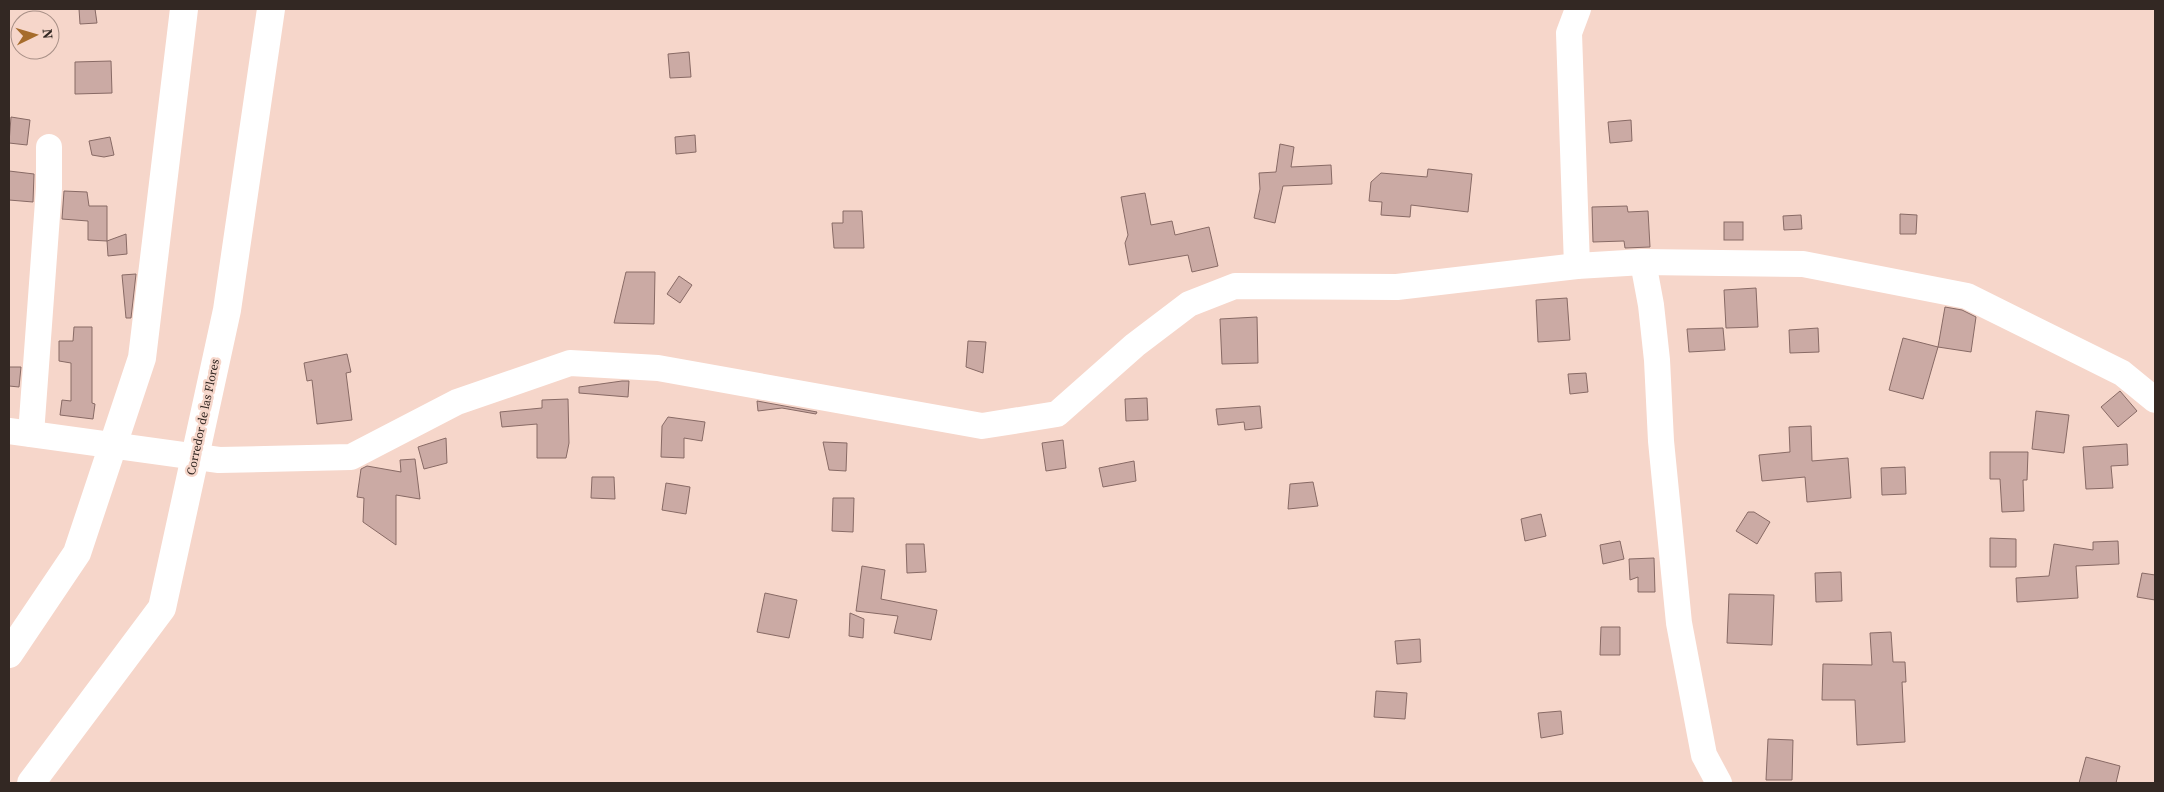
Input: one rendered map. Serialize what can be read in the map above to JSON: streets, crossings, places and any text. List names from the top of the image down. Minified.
{"streets":{"highway":["Corredor de las Flores"]},"north":"right"}
